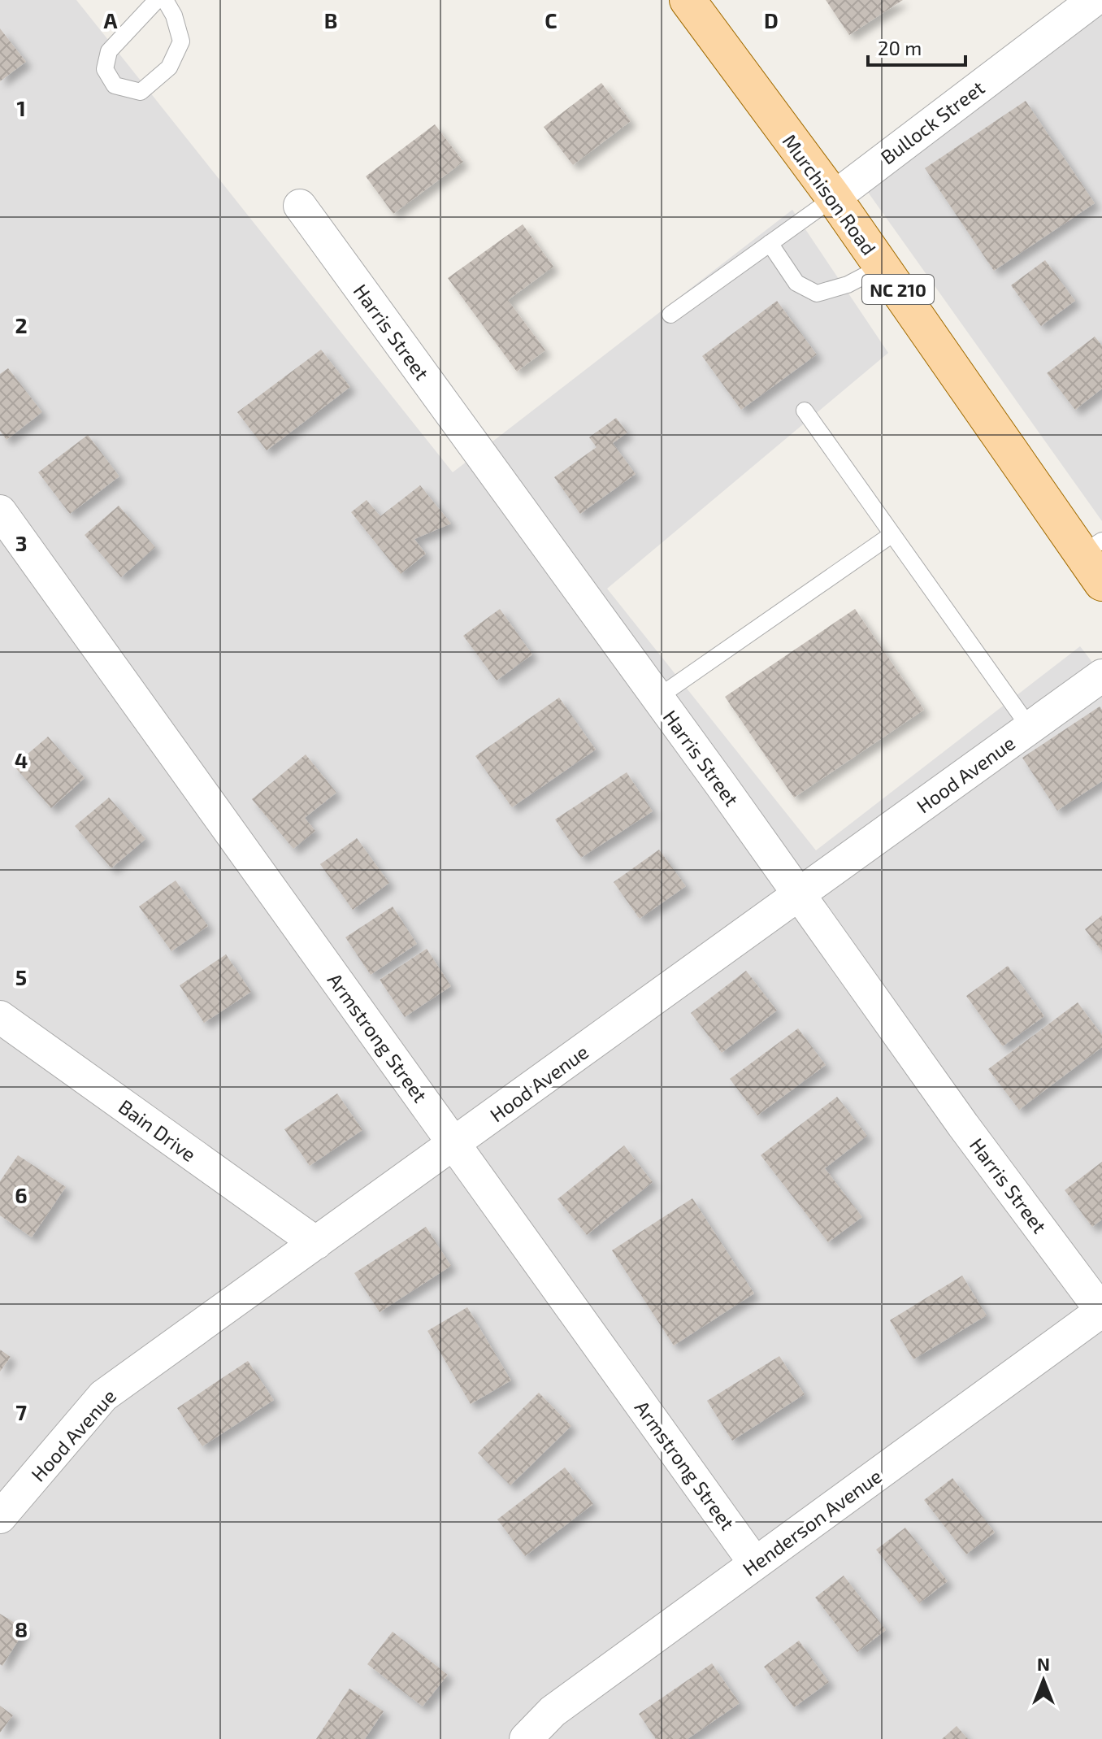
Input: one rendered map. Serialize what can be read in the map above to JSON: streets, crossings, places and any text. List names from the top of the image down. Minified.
{"streets":{"main road":["Murchison Road","NC 210"],"street":["Bullock Street","Harris Street","Hood Avenue","Armstrong Street","Bain Drive","Henderson Avenue"]},"crossings":[["Bullock Street","Murchison Road"],["Harris Street","Hood Avenue"],["Harris Street","Henderson Avenue"],["Hood Avenue","Armstrong Street"],["Hood Avenue","Bain Drive"],["Armstrong Street","Henderson Avenue"]],"scale_bar":"20 m","north":"top","grid":{"columns":["A","B","C","D"],"rows":["1","2","3","4","5","6","7","8"]}}
